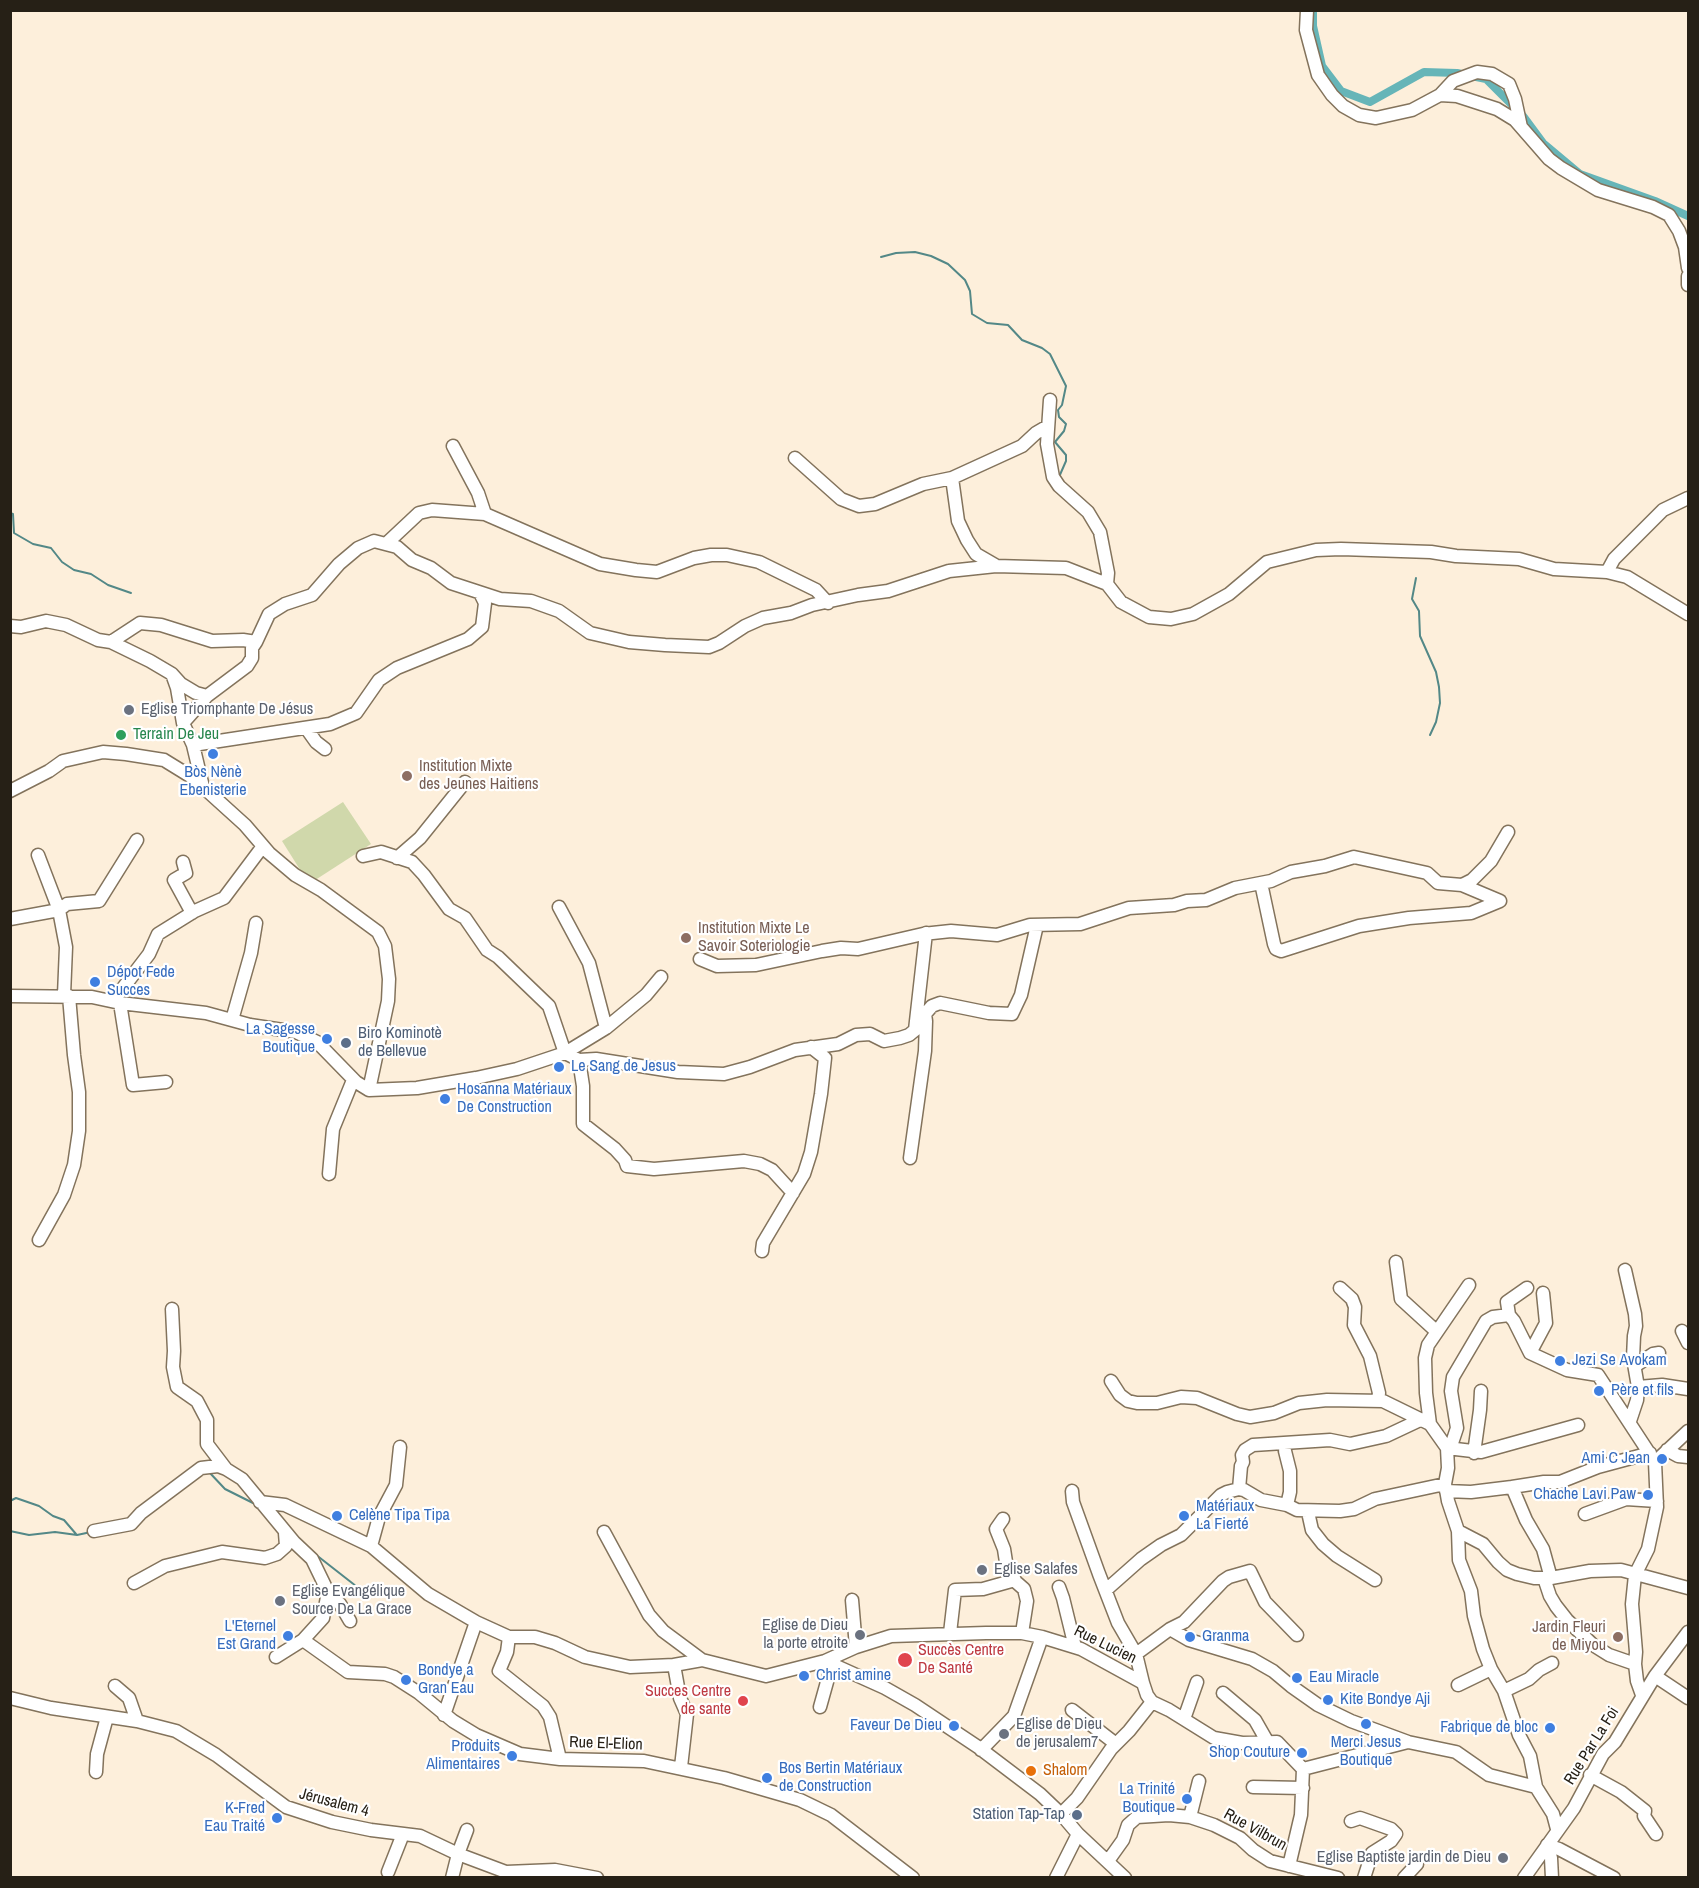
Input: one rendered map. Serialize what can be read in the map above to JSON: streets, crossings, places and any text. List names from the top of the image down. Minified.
{"streets":{"street":["Rue Lucien","Rue El-Elion","Rue Par La Foi","Jérusalem 4","Rue Vilbrun"]},"places":["Eglise Triomphante De Jésus","Terrain De Jeu","Bòs Nènè Ebenisterie","Institution Mixte des Jeunes Haitiens","Institution Mixte Le Savoir Soteriologie","Dépot Fede Succes","La Sagesse Boutique","Biro Kominotè de Bellevue","Le Sang de Jesus","Hosanna Matériaux De Construction","Jezi Se Avokam","Père et fils","Ami C Jean","Chache Lavi Paw","Celène Tipa Tipa","Matériaux La Fierté","Eglise Salafes","Eglise Evangélique Source De La Grace","Eglise de Dieu la porte etroite","L'Eternel Est Grand","Granma","Jardin Fleuri de Miyou","Succès Centre De Santé","Christ amine","Eau Miracle","Bondye a Gran Eau","Kite Bondye Aji","Succes Centre de sante","Merci Jesus Boutique","Faveur De Dieu","Fabrique de bloc","Eglise de Dieu de jerusalem7","Shop Couture","Produits Alimentaires","Shalom","Bos Bertin Matériaux de Construction","La Trinité Boutique","Station Tap-Tap","K-Fred Eau Traité","Eglise Baptiste jardin de Dieu"]}
